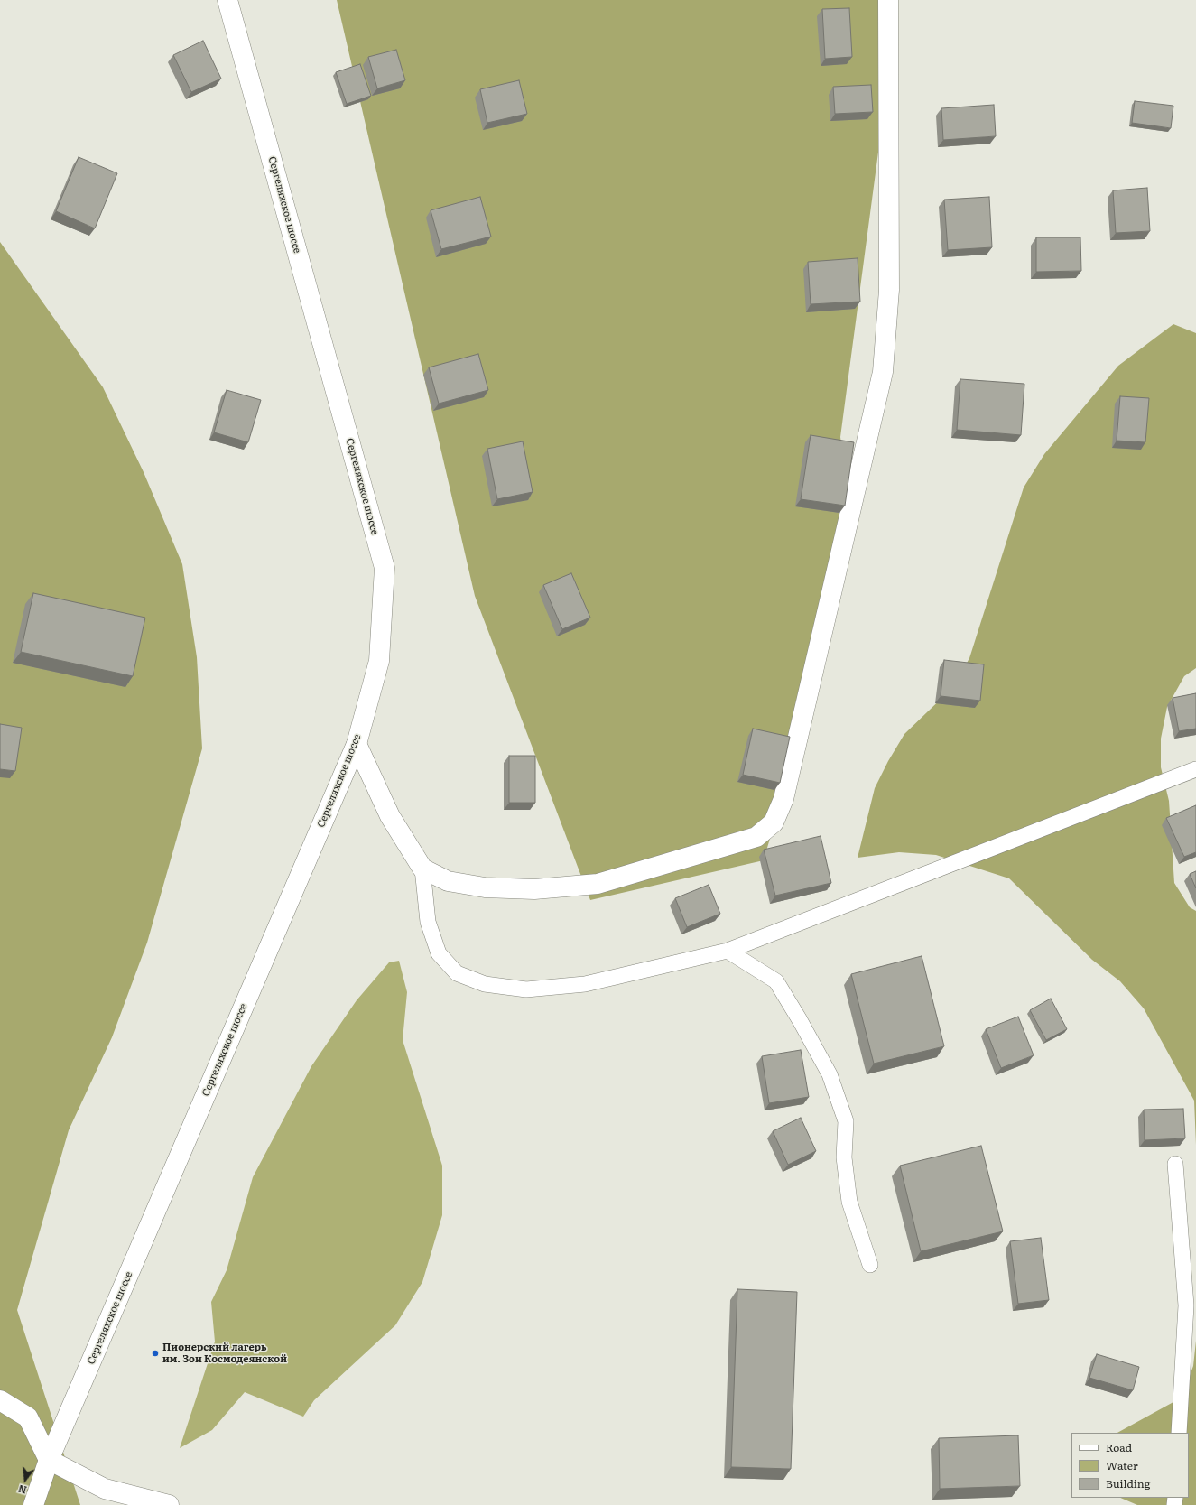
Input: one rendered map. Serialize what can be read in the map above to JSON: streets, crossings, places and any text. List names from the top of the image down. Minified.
{"streets":{"main road":["Сергеляхское шоссе"]},"places":["Пионерский лагерь им. Зои Космодеянской"],"legend":["Road","Water","Building"],"north":"bottom"}
